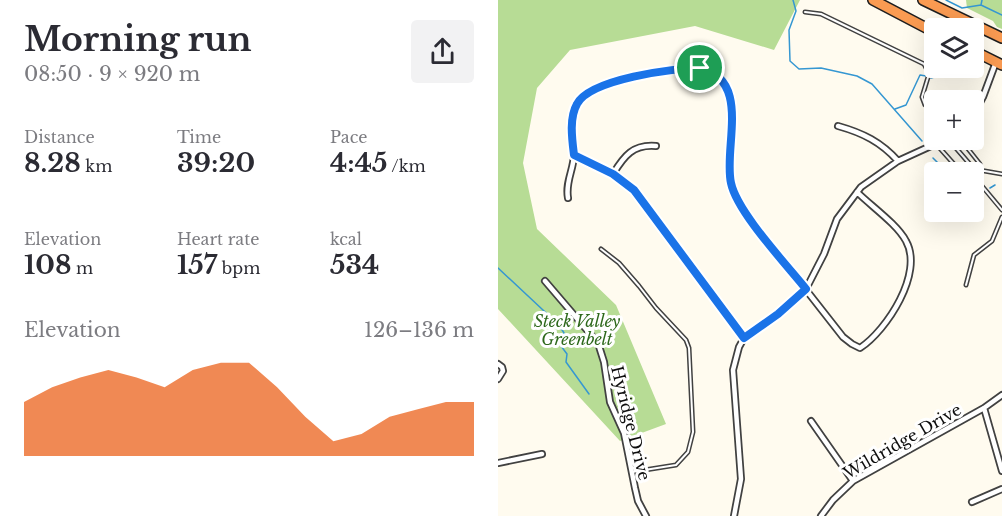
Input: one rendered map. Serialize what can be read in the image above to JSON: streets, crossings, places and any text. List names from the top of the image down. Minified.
{"streets":{"street":["Hyridge Drive","Wildridge Drive"]},"parks":["Steck Valley Greenbelt"],"page":{"heading":["Morning run","08:50 · 9 × 920 m"],"map_buttons":["+","−"],"stats":[["Distance","8.28 km"],["Time","39:20"],["Pace","4:45 /km"],["Elevation","108 m"],["Heart rate","157 bpm"],["kcal","534"]],"chart":["Elevation","126–136 m"]}}
